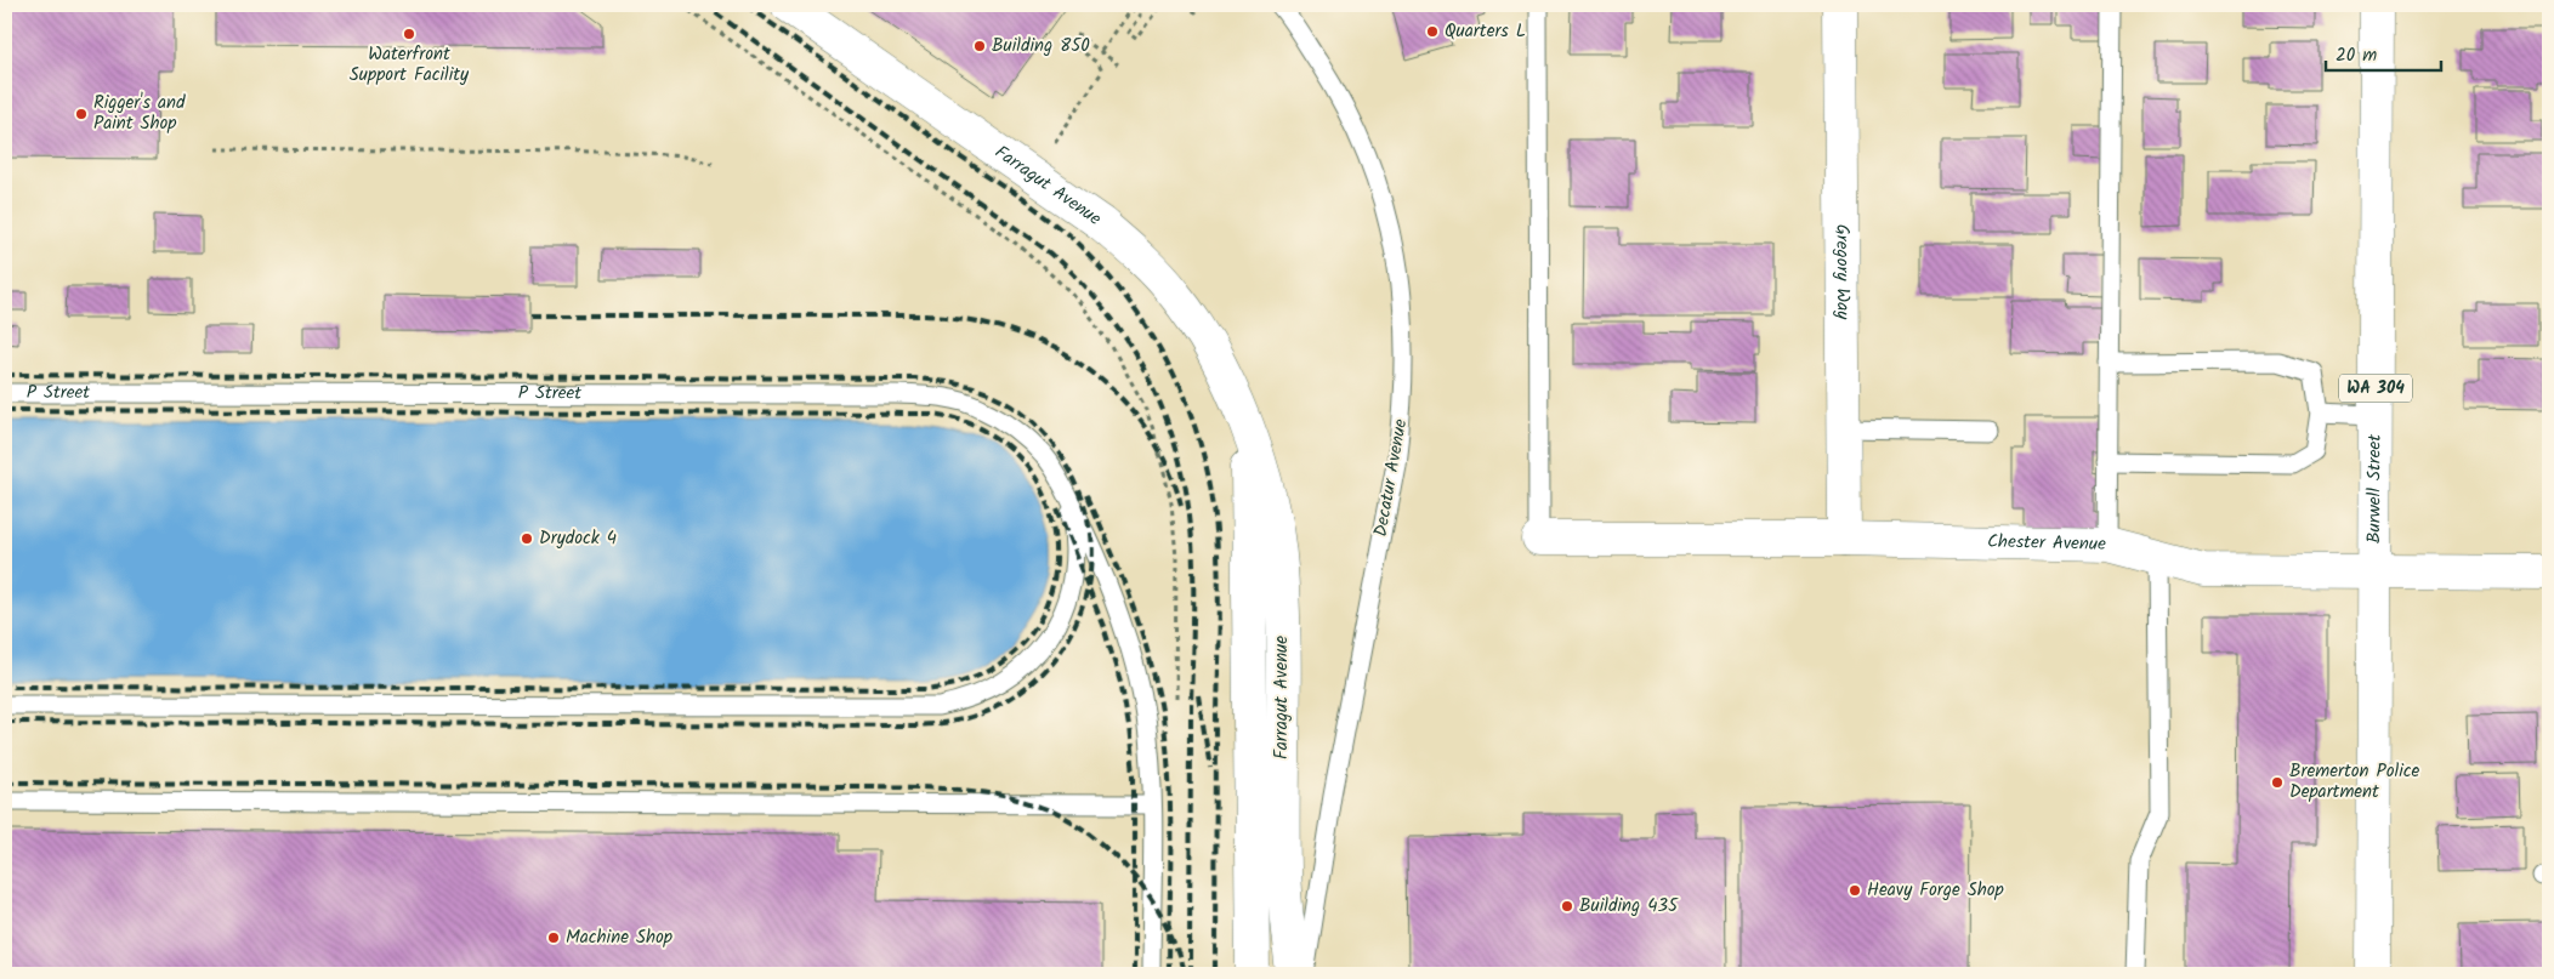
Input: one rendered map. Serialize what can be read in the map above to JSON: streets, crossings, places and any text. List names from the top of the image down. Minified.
{"streets":{"main road":["Farragut Avenue","Gregory Way","WA 304","Burwell Street","Chester Avenue"],"lane":["P Street","Decatur Avenue"]},"crossings":[["Gregory Way","Chester Avenue"],["Burwell Street","Chester Avenue"]],"places":["Quarters L","Waterfront Support Facility","Building 850","Rigger's and Paint Shop","Drydock 4","Bremerton Police Department","Heavy Forge Shop","Building 435","Machine Shop"],"scale_bar":"20 m"}
